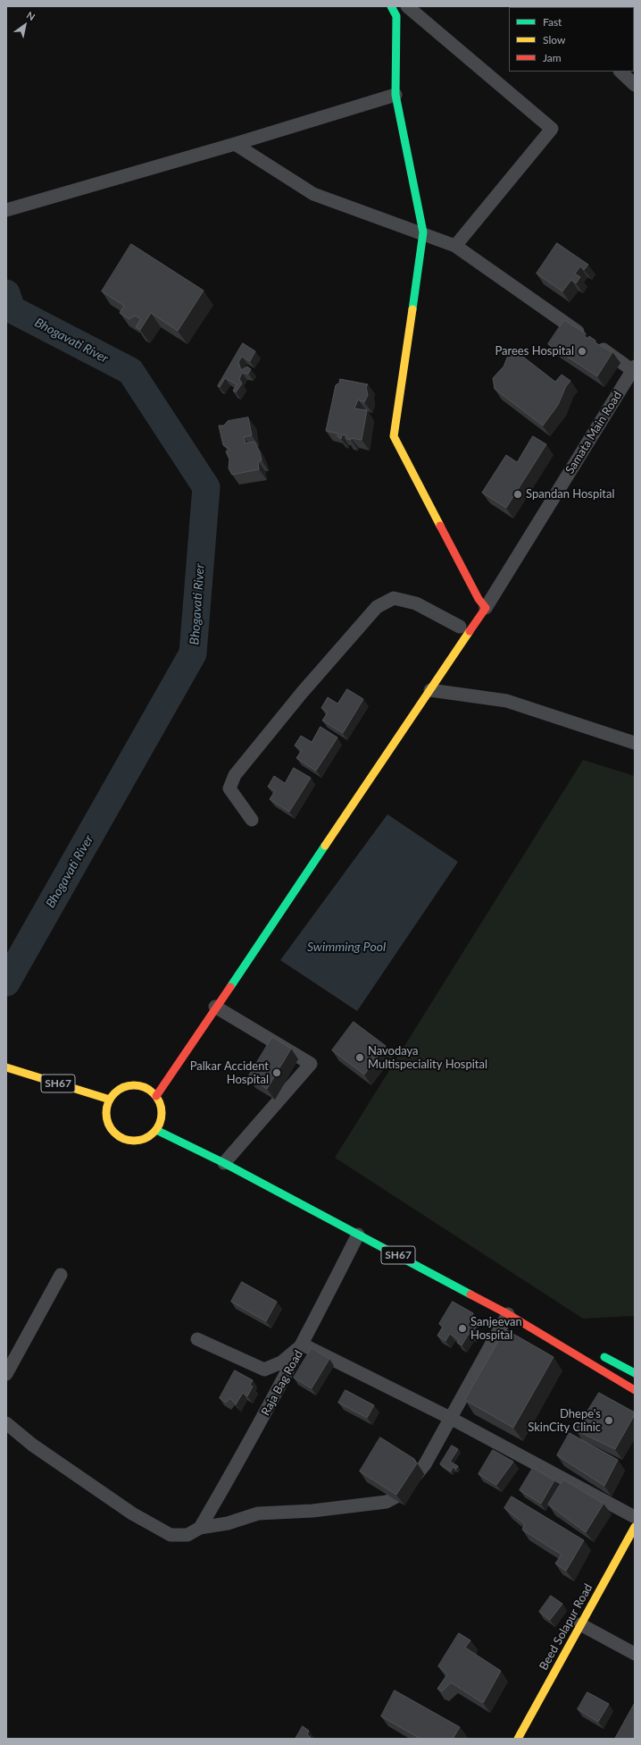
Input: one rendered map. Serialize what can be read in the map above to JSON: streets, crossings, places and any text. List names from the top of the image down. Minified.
{"streets":{"main road":["SH67","Beed Solapur Road"],"street":["Samata Main Road","Raja Bag Road"]},"crossings":[["SH67","Raja Bag Road"]],"water":["Bhogavati River","Swimming Pool"],"places":["Parees Hospital","Spandan Hospital","Navodaya Multispeciality Hospital","Palkar Accident Hospital","Sanjeevan Hospital","Dhepe's SkinCity Clinic"],"legend":["Fast","Slow","Jam"],"north":"top right"}
